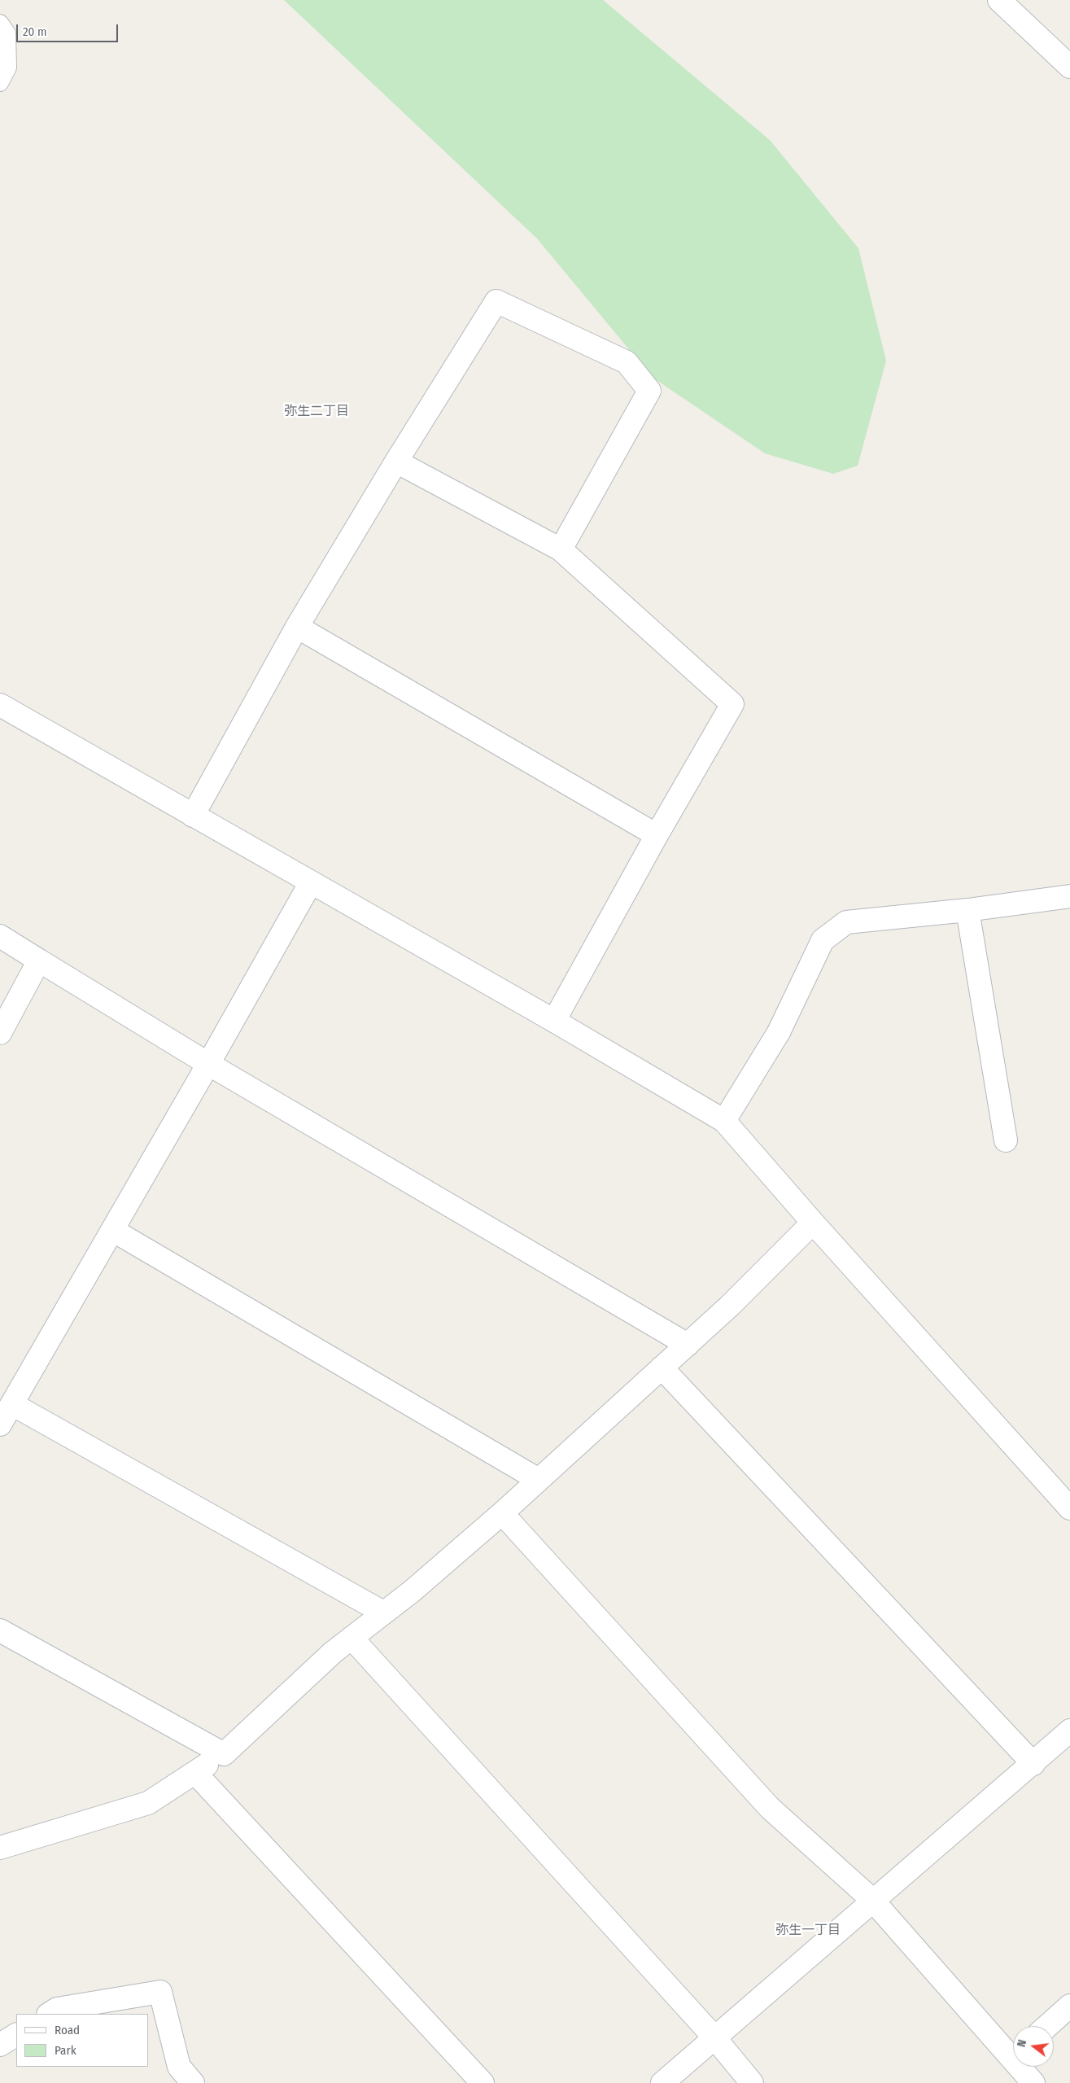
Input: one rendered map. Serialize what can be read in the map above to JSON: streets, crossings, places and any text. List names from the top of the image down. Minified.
{"districts":["弥生二丁目","弥生一丁目"],"legend":["Road","Park"],"scale_bar":"20 m","north":"left"}
